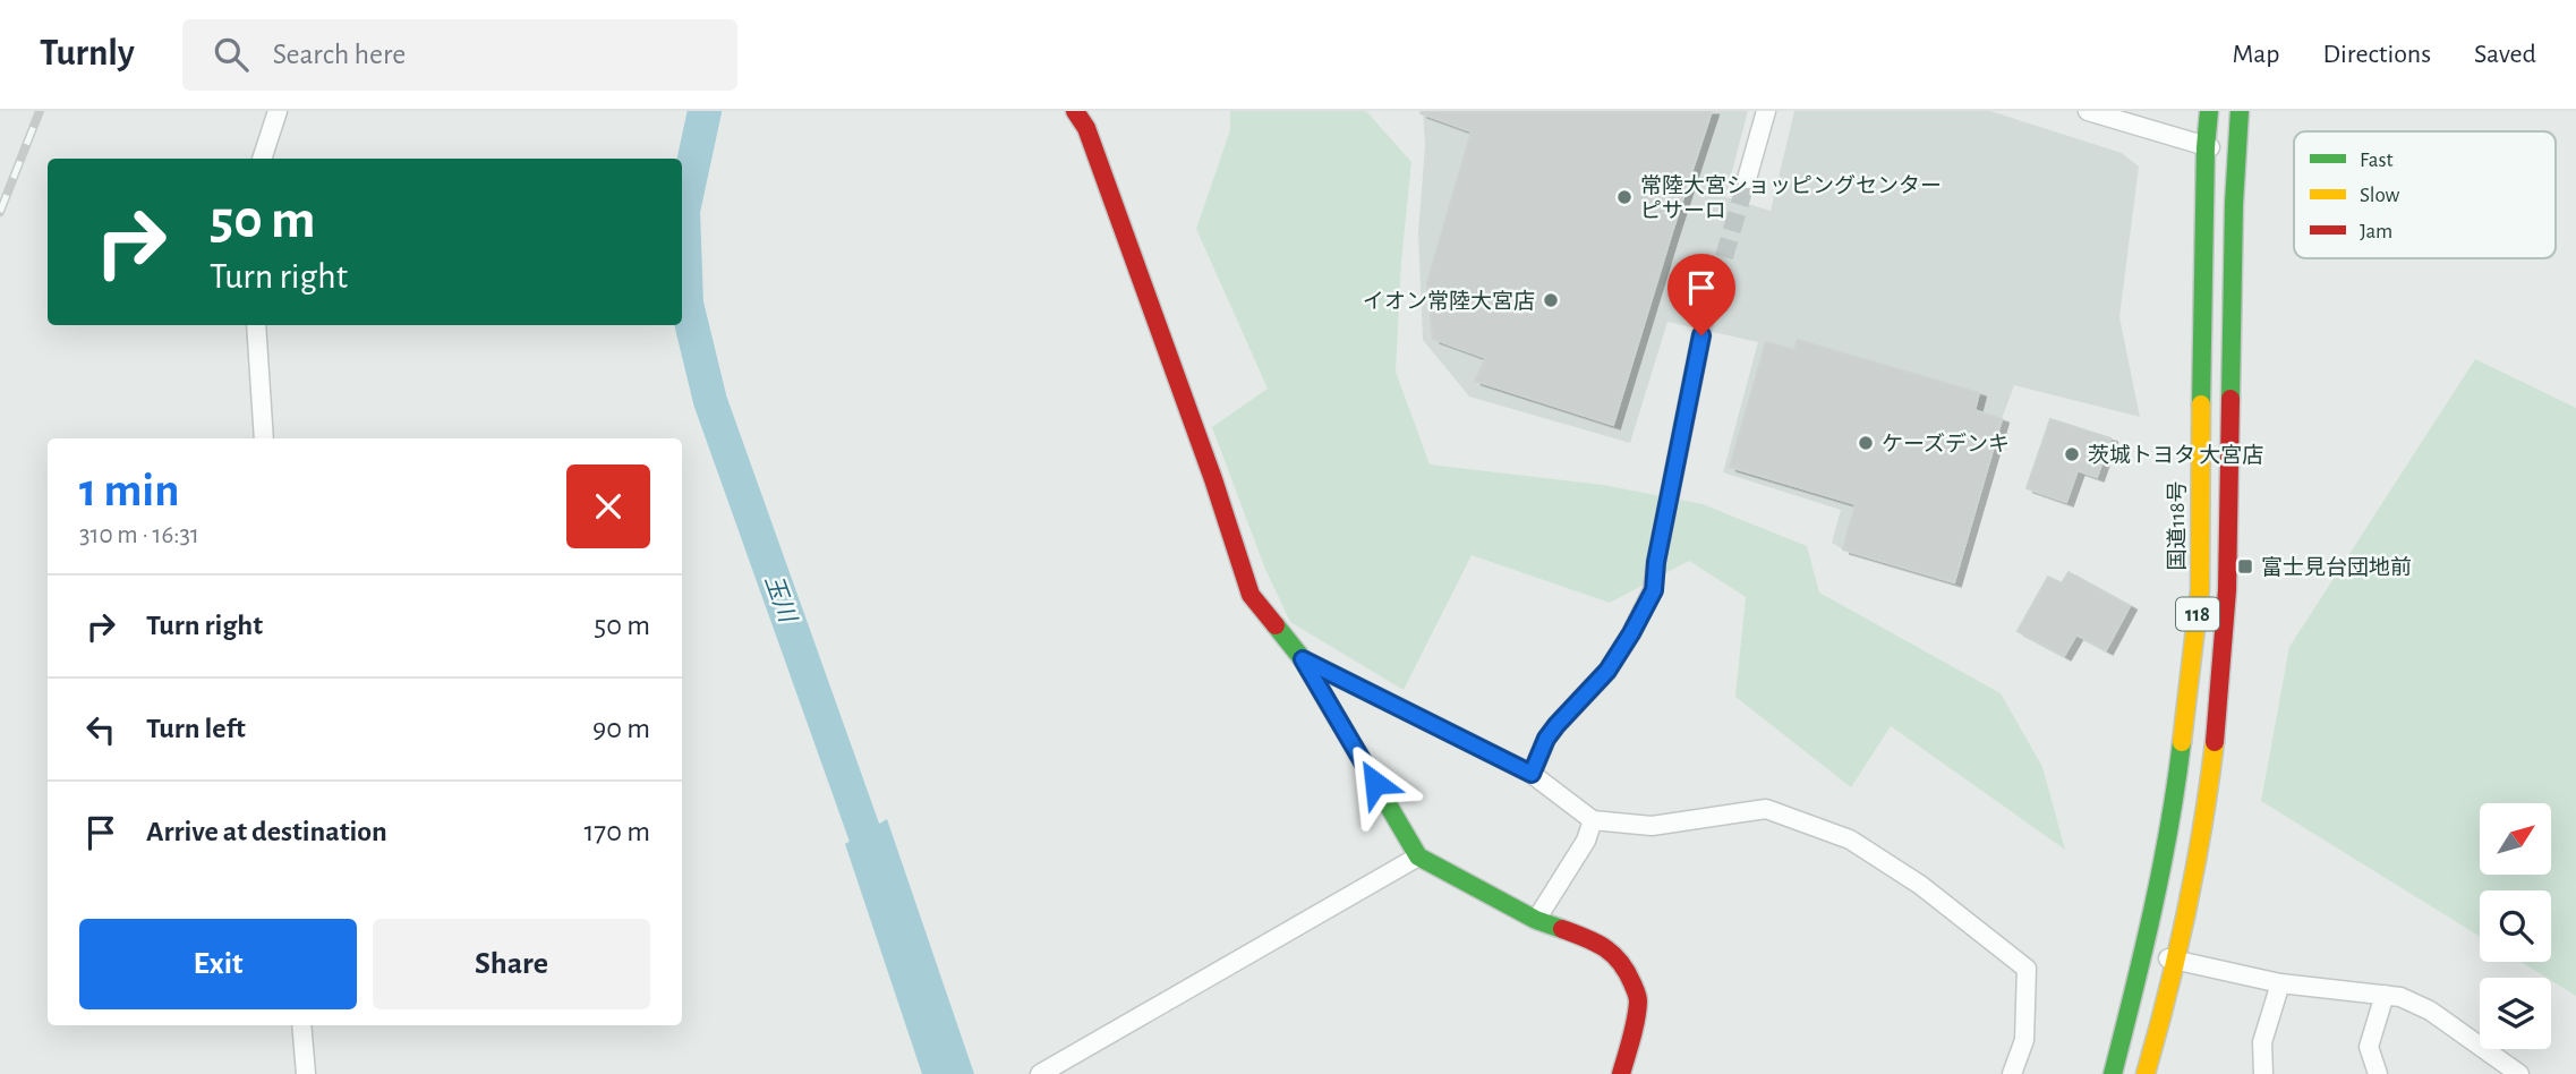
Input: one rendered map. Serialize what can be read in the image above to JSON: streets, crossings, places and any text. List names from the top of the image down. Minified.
{"streets":{"main road":["国道118号","118"]},"water":["玉川"],"places":{"other":["常陸大宮ショッピングセンター ピサーロ","イオン常陸大宮店","ケーズデンキ","茨城トヨタ 大宮店"],"transit":["富士見台団地前"]},"legend":["Fast","Slow","Jam"],"north":"top right","page":{"header":"Turnly","search":"Search here","nav":["Map","Directions","Saved"],"turn":["50 m","Turn right"],"heading":["1 min","310 m · 16:31"],"list":[{"name":"Turn right","value":"50 m"},{"name":"Turn left","value":"90 m"},{"name":"Arrive at destination","value":"170 m"}],"buttons":["Exit","Share"]}}
